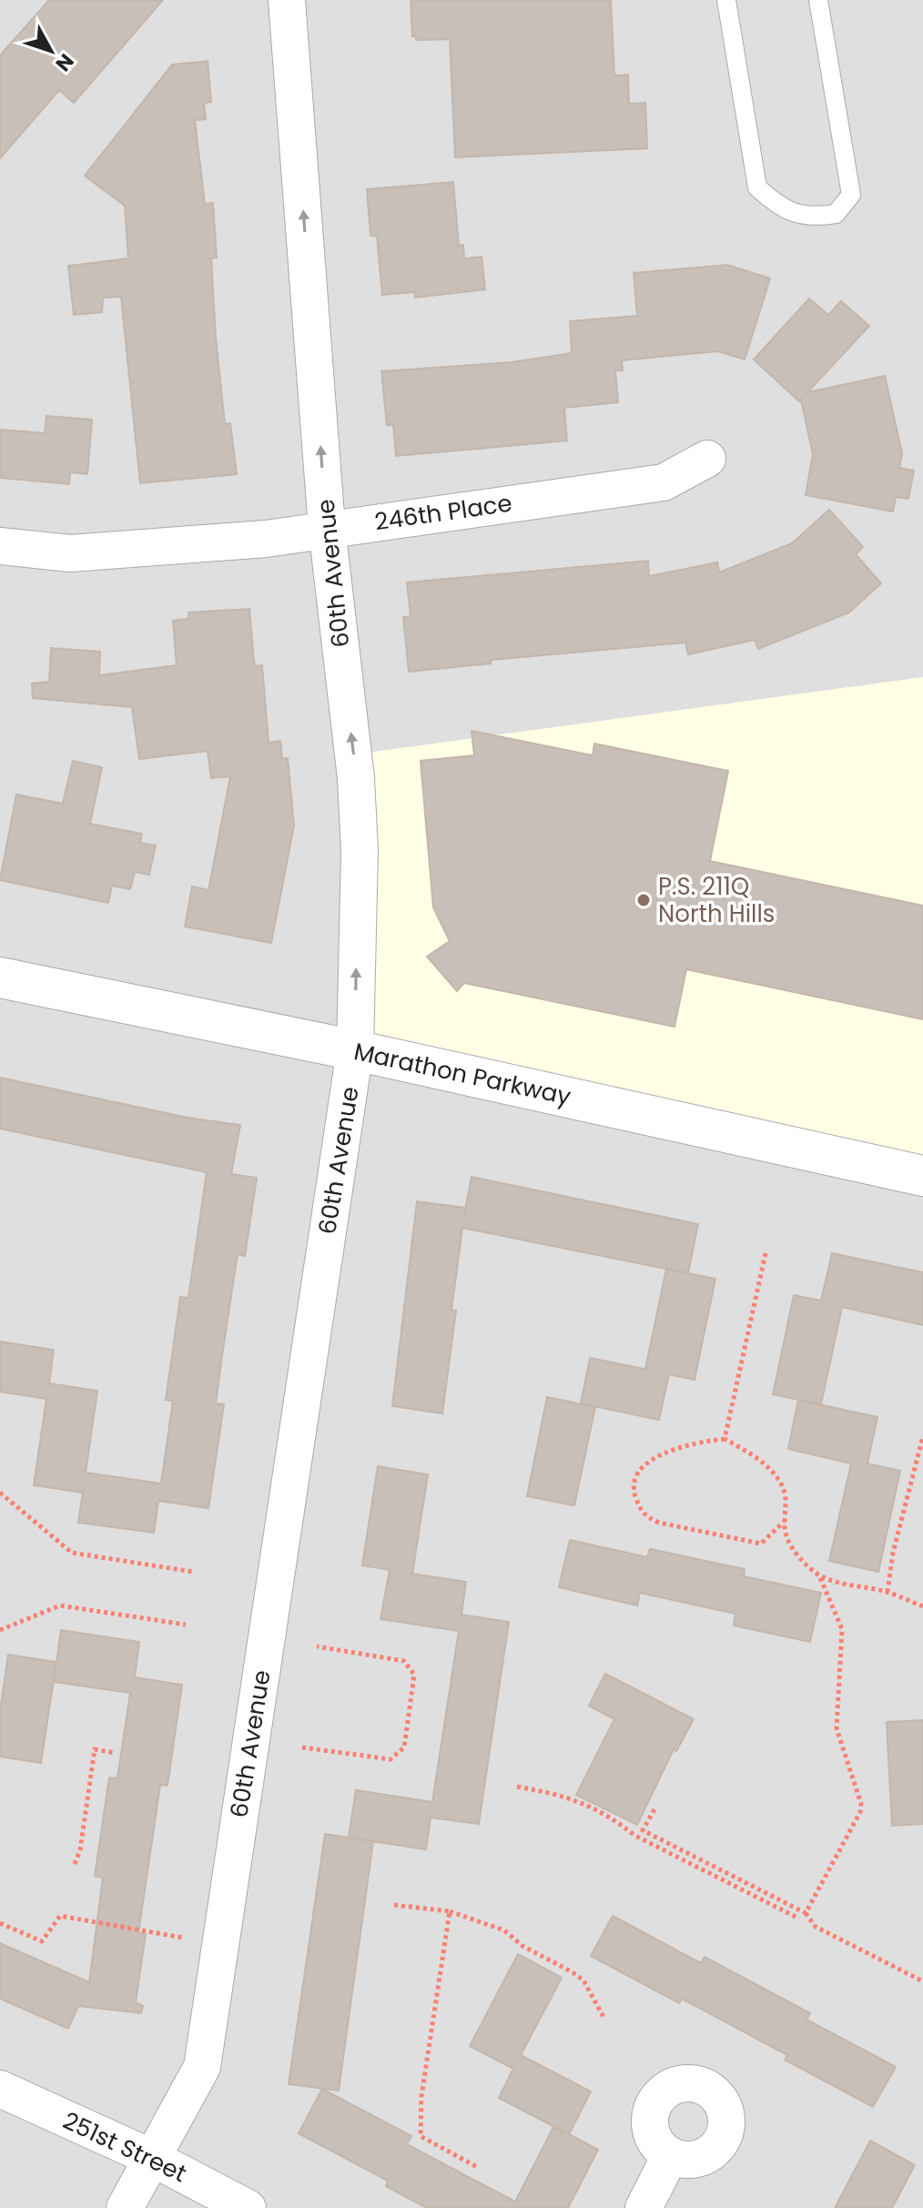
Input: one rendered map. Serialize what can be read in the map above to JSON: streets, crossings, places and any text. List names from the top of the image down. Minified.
{"streets":{"street":["246th Place","60th Avenue","Marathon Parkway","251st Street"]},"crossings":[["246th Place","60th Avenue"],["60th Avenue","Marathon Parkway"],["60th Avenue","251st Street"]],"one_way":["60th Avenue"],"places":["P.S. 211Q North Hills"],"north":"bottom right"}
